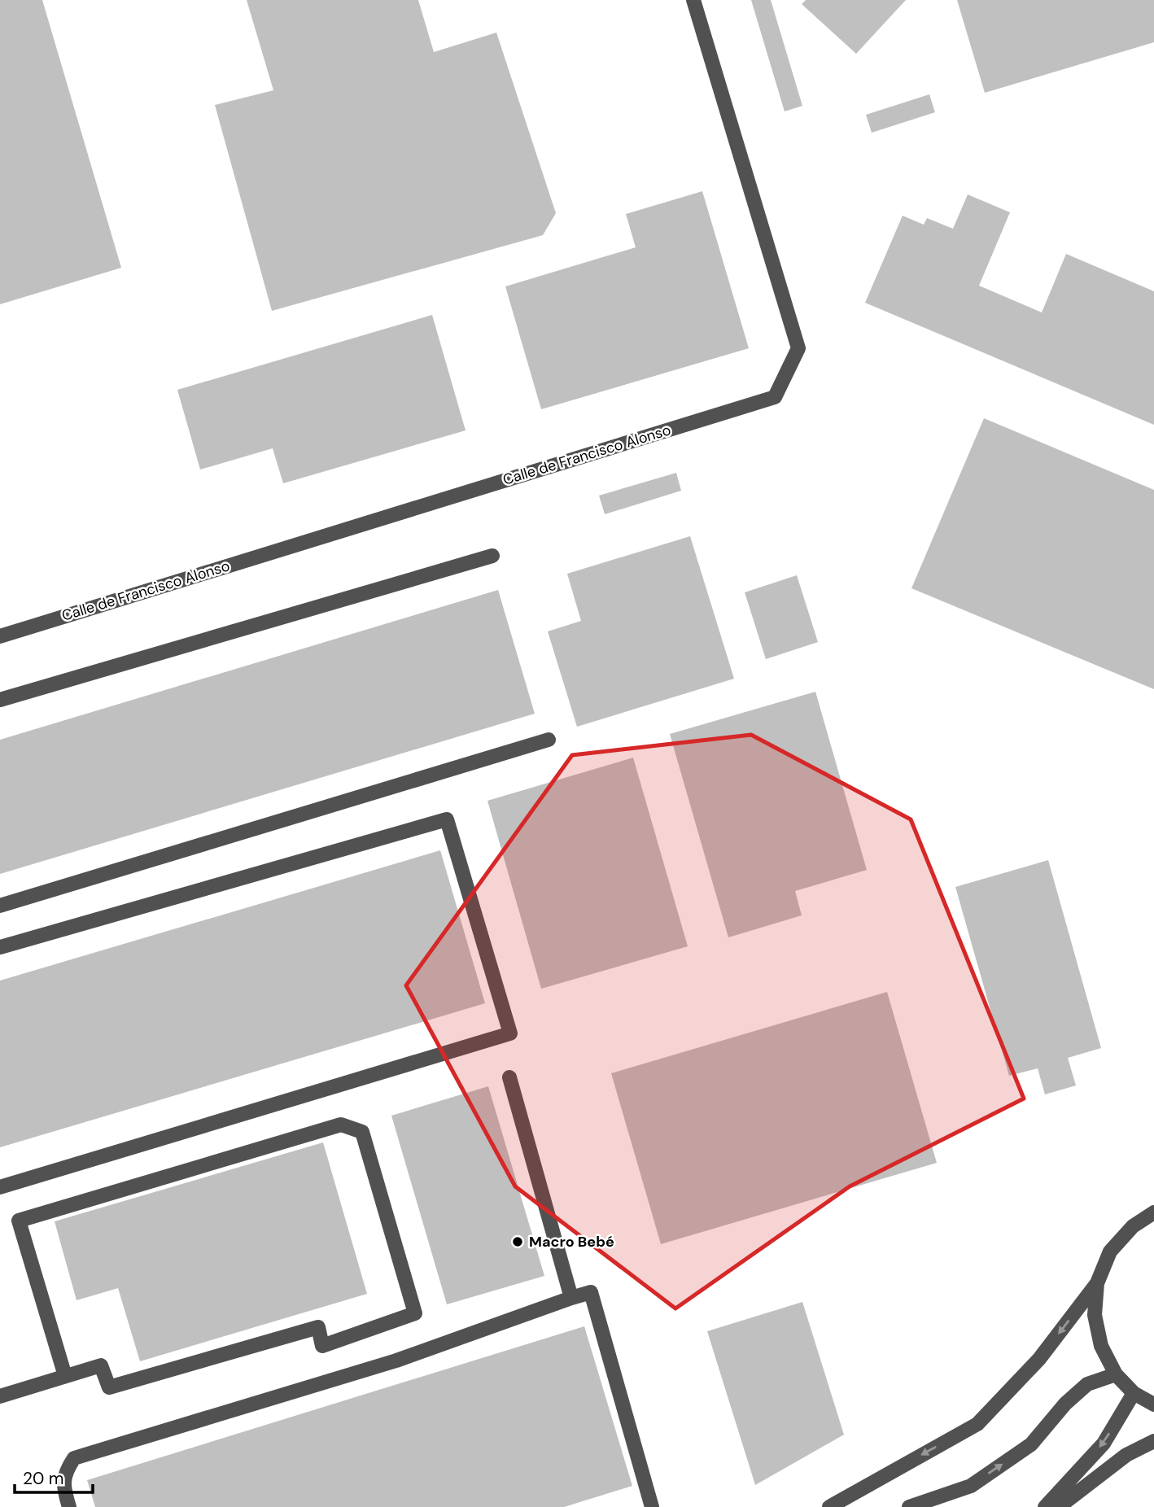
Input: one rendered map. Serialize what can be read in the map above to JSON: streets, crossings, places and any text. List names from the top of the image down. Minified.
{"streets":{"street":["Calle de Francisco Alonso"]},"places":["Macro Bebé"],"scale_bar":"20 m"}
